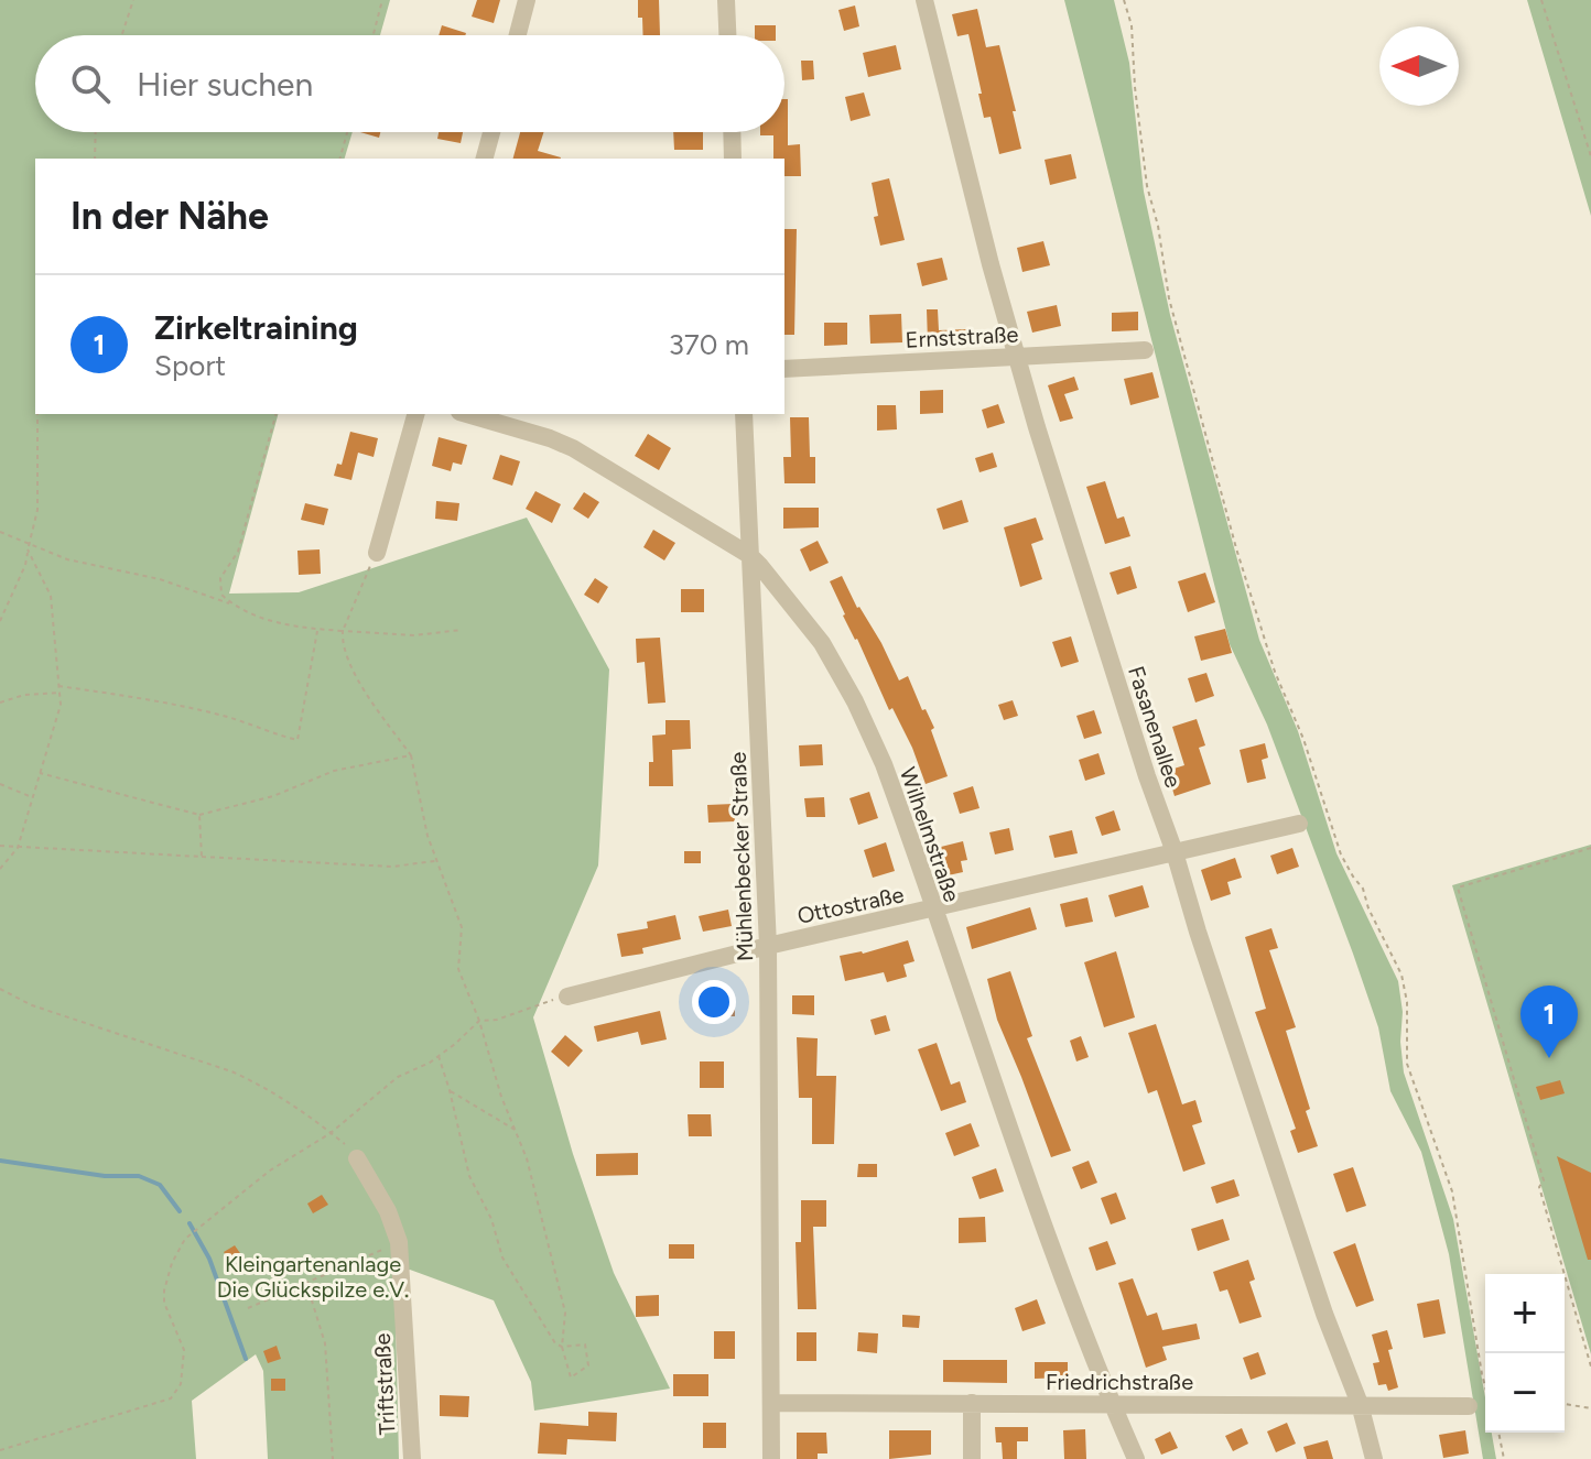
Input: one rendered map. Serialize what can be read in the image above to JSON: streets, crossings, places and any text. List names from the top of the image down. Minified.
{"streets":{"street":["Ernststraße","Fasanenallee","Wilhelmstraße","Mühlenbecker Straße","Ottostraße","Friedrichstraße","Triftstraße"]},"crossings":[["Ernststraße","Fasanenallee"],["Fasanenallee","Ottostraße"],["Fasanenallee","Friedrichstraße"],["Wilhelmstraße","Mühlenbecker Straße"],["Wilhelmstraße","Ottostraße"],["Wilhelmstraße","Friedrichstraße"],["Mühlenbecker Straße","Ottostraße"],["Mühlenbecker Straße","Friedrichstraße"]],"parks":["Kleingartenanlage Die Glückspilze e.V."],"north":"left","page":{"search":"Hier suchen","heading":"In der Nähe","list":[{"mark":"1","name":"Zirkeltraining","note":"Sport","value":"370 m"}],"pins":"1","map_buttons":["+","−"]}}
